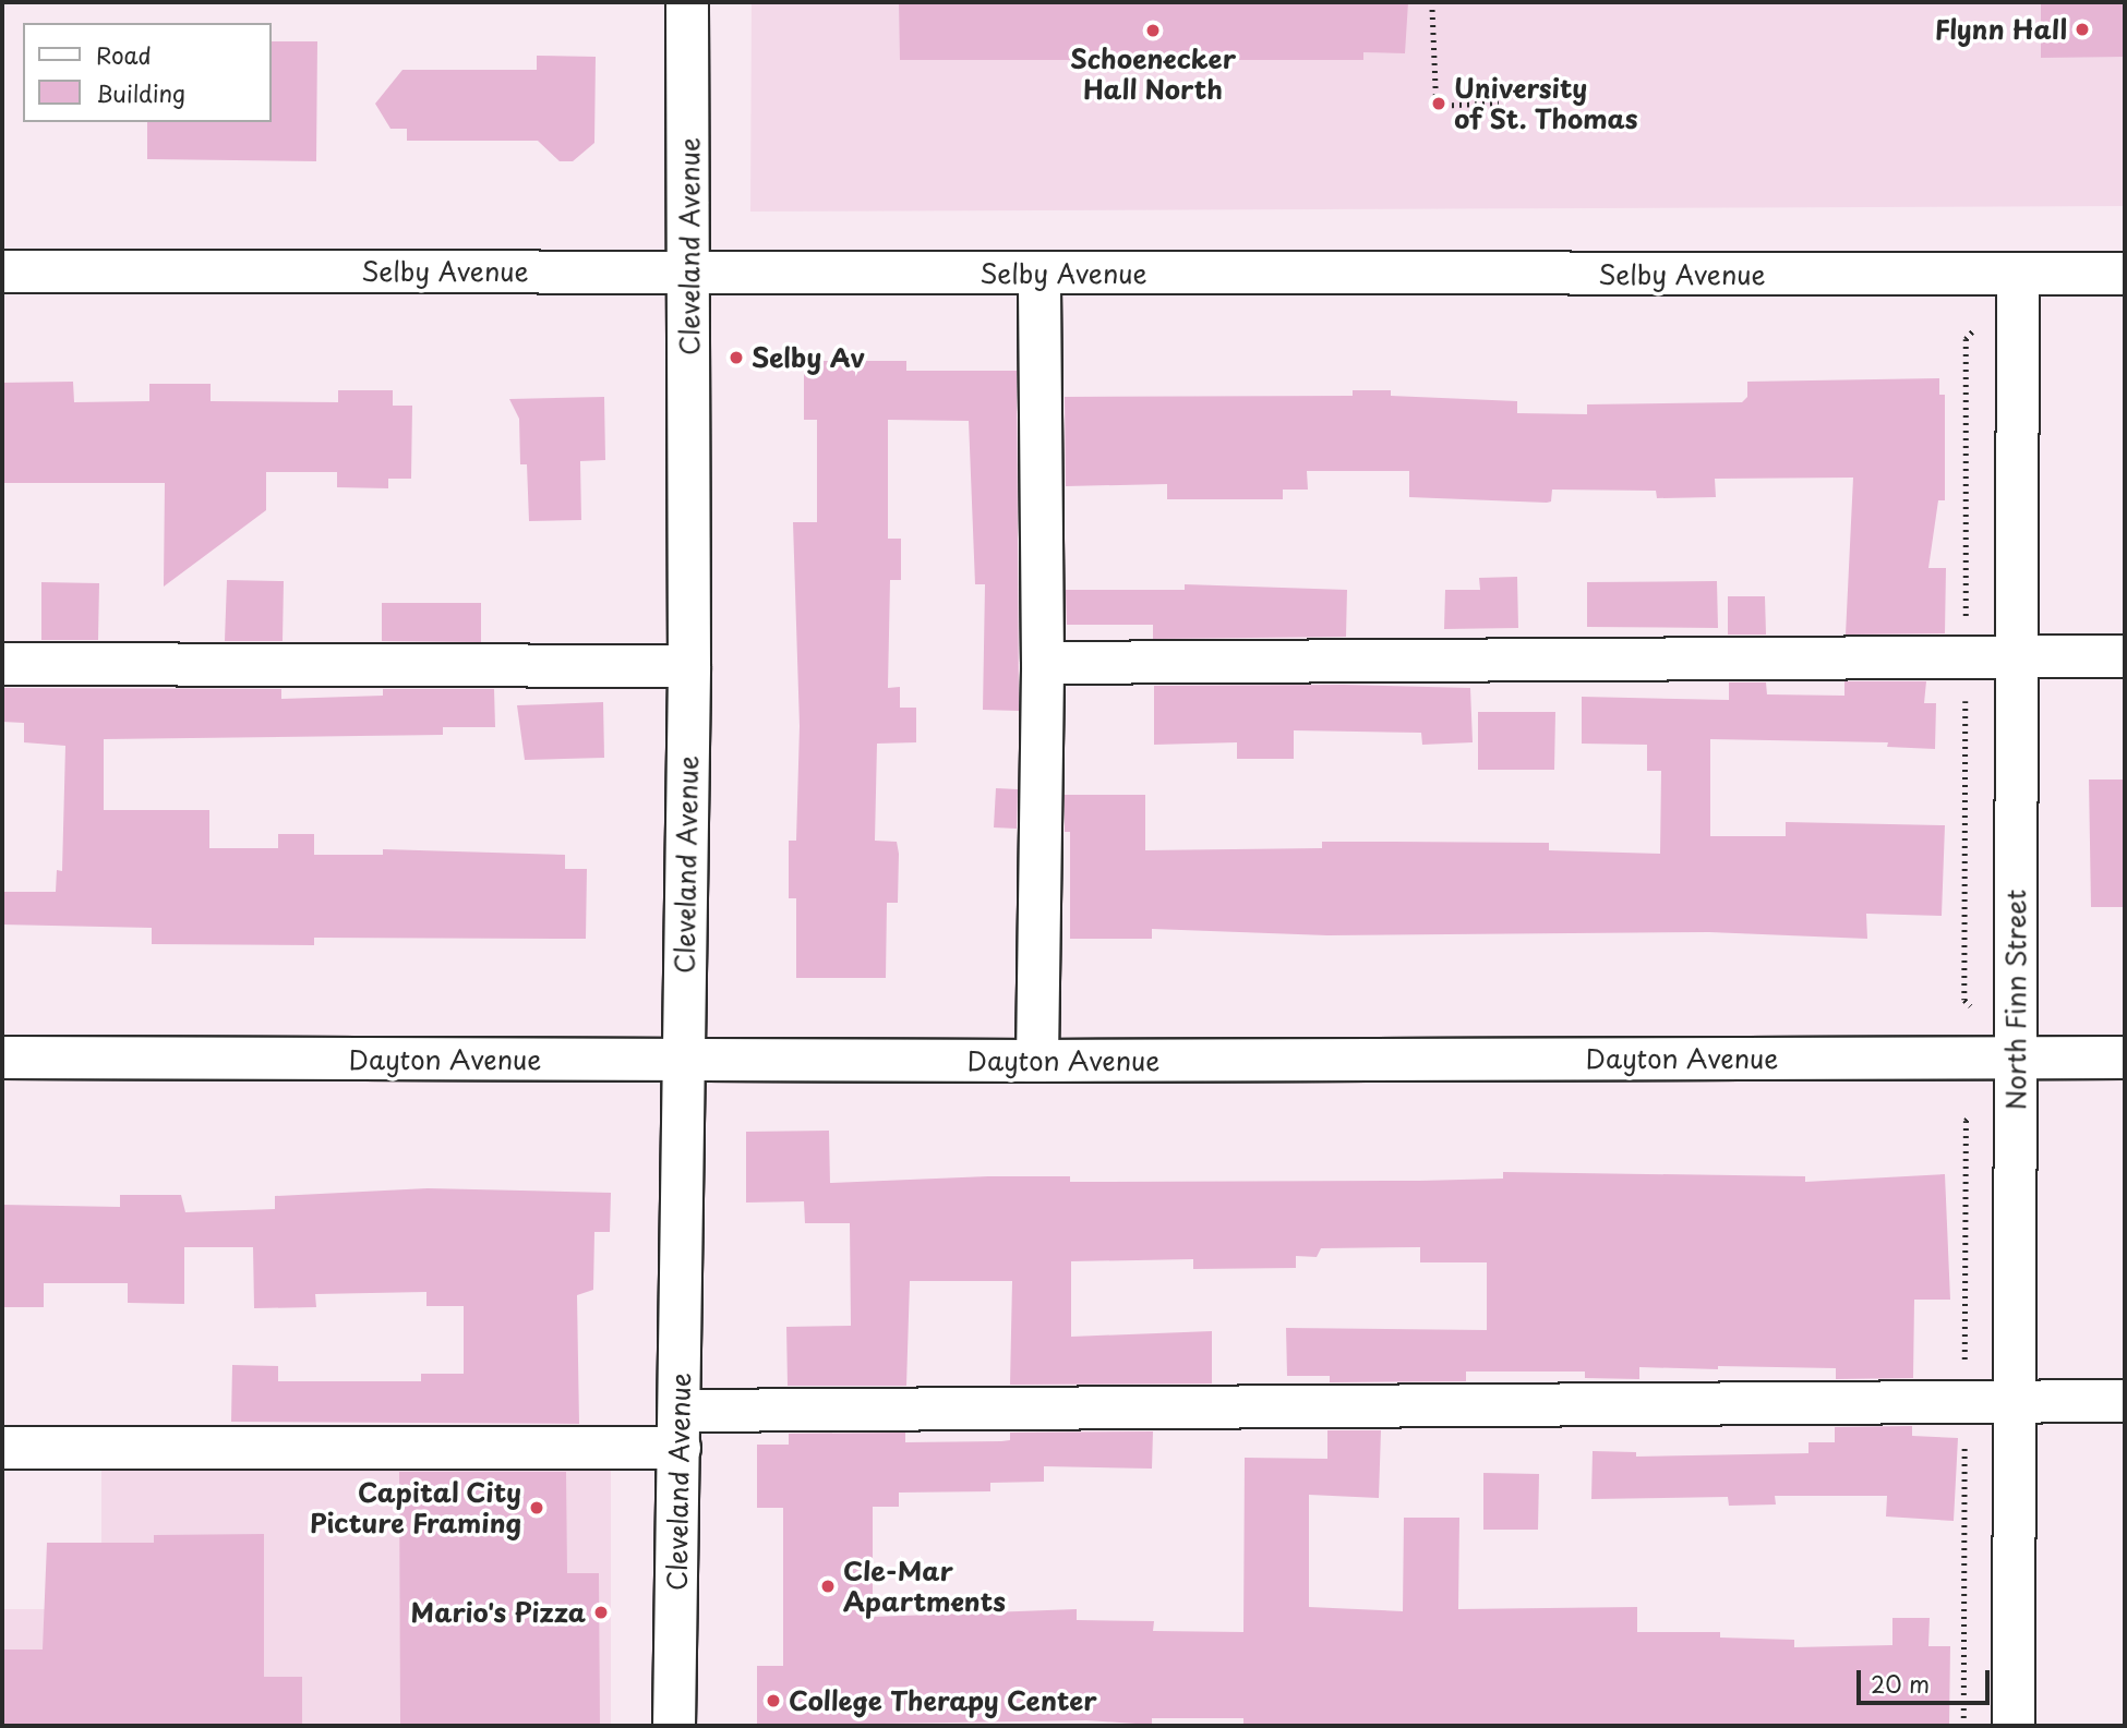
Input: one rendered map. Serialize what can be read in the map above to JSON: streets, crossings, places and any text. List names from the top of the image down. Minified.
{"streets":{"street":["Cleveland Avenue","Selby Avenue","North Finn Street","Dayton Avenue"]},"crossings":[["Cleveland Avenue","Selby Avenue"],["Cleveland Avenue","Dayton Avenue"],["Selby Avenue","North Finn Street"],["North Finn Street","Dayton Avenue"]],"places":["Flynn Hall","Schoenecker Hall North","University of St. Thomas","Selby Av","Capital City Picture Framing","Cle-Mar Apartments","Mario's Pizza","College Therapy Center"],"legend":["Road","Building"],"scale_bar":"20 m"}
